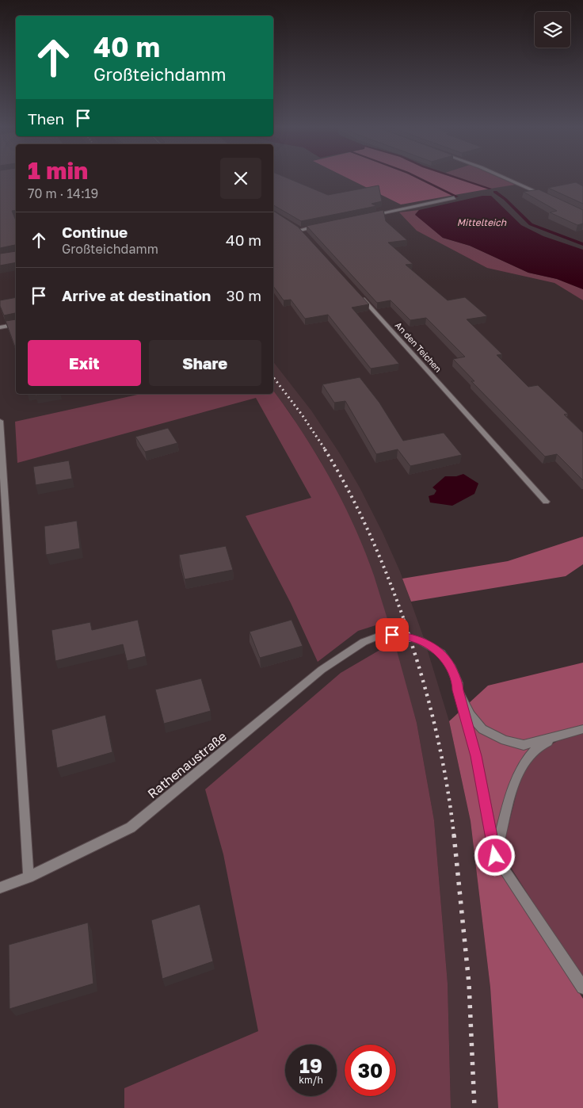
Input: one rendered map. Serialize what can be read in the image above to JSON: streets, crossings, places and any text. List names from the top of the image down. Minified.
{"streets":{"street":["An den Teichen","Rathenaustraße"]},"water":["Mittelteich"],"page":{"turn":["40 m","Großteichdamm"],"then":"Then","heading":["1 min","70 m · 14:19"],"list":[{"name":"Continue","note":"Großteichdamm","value":"40 m"},{"name":"Arrive at destination","value":"30 m"}],"buttons":["Exit","Share"],"speed":"19 km/h","limit":"30"}}
